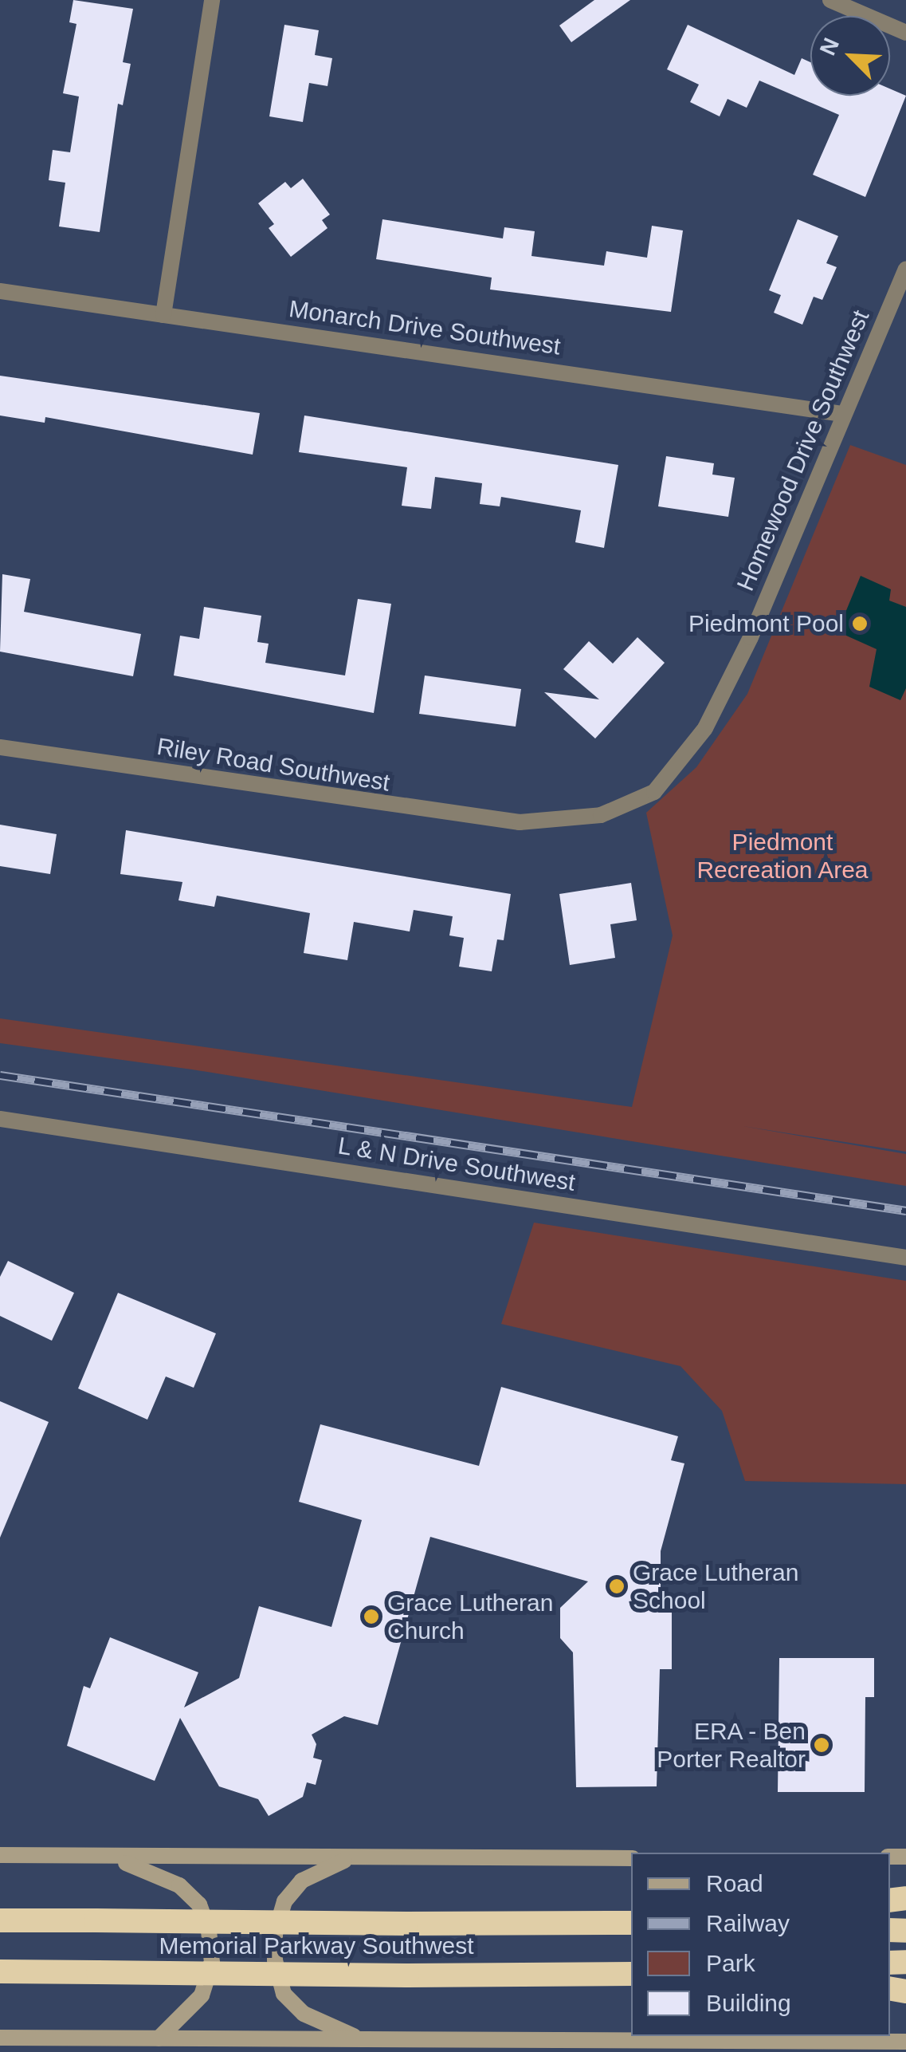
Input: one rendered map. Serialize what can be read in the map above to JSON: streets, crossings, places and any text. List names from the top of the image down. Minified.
{"streets":{"highway":["Memorial Parkway Southwest"],"street":["Monarch Drive Southwest","Homewood Drive Southwest","Riley Road Southwest","L & N Drive Southwest"]},"crossings":[["Monarch Drive Southwest","Homewood Drive Southwest"],["Homewood Drive Southwest","Riley Road Southwest"]],"parks":["Piedmont Recreation Area"],"places":["Piedmont Pool","Grace Lutheran School","Grace Lutheran Church","ERA - Ben Porter Realtor"],"legend":["Road","Railway","Park","Building"],"north":"top left"}
